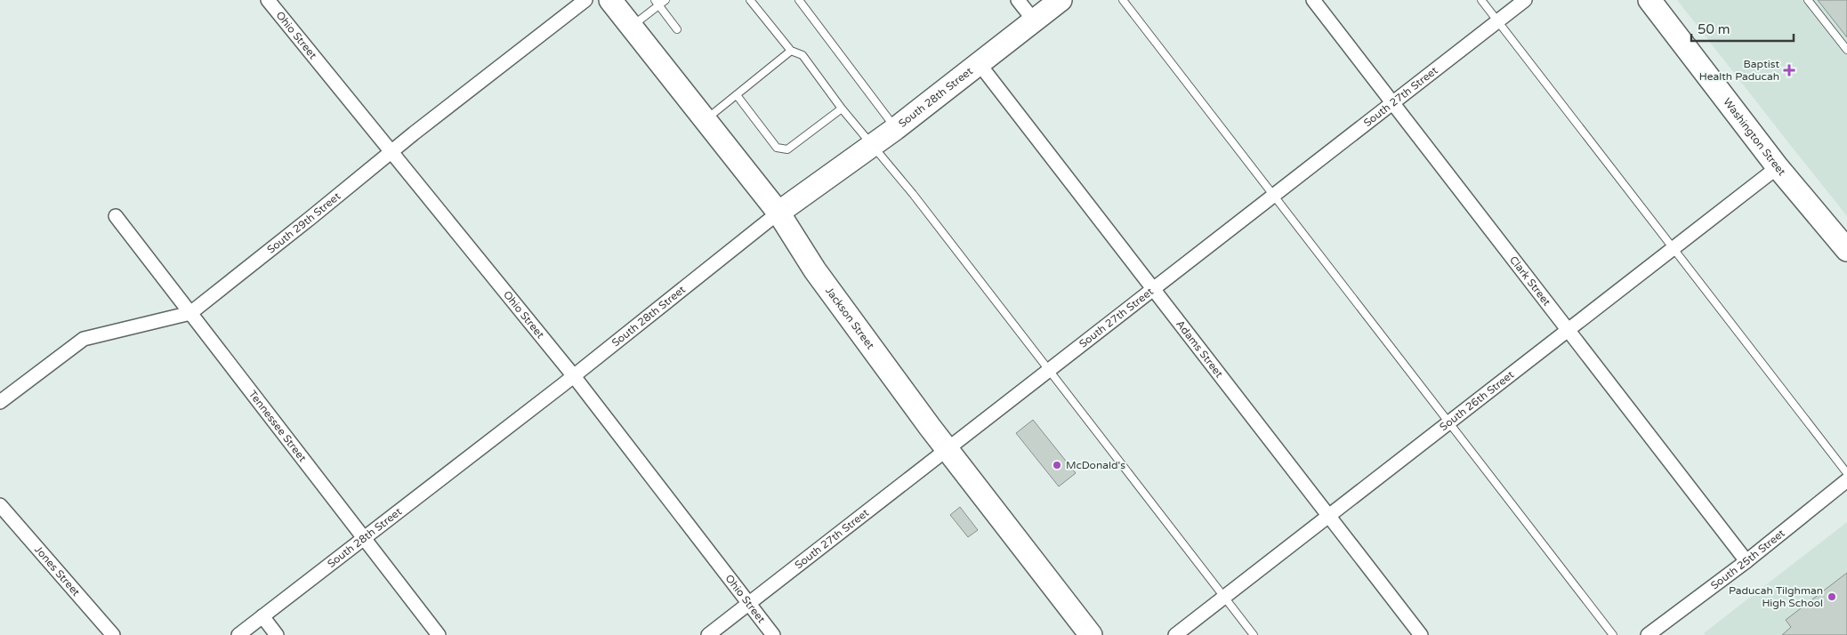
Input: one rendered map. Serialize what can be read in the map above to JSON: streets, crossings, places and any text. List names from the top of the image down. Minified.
{"streets":{"main road":["South 28th Street","Washington Street","Jackson Street"],"street":["Ohio Street","South 27th Street","South 29th Street","Clark Street","Adams Street","South 26th Street","Tennessee Street","South 25th Street","Jones Street"]},"crossings":[["Ohio Street","South 27th Street"],["Ohio Street","South 28th Street"],["Ohio Street","South 29th Street"],["South 27th Street","Clark Street"],["South 27th Street","Jackson Street"],["South 27th Street","Adams Street"],["South 28th Street","Jackson Street"],["South 28th Street","Adams Street"],["South 28th Street","Tennessee Street"],["Washington Street","South 26th Street"],["South 29th Street","Tennessee Street"],["Clark Street","South 26th Street"],["Clark Street","South 25th Street"],["Adams Street","South 26th Street"]],"places":{"health":["Baptist Health Paducah"],"other":["McDonald's","Paducah Tilghman High School"]},"scale_bar":"50 m"}
